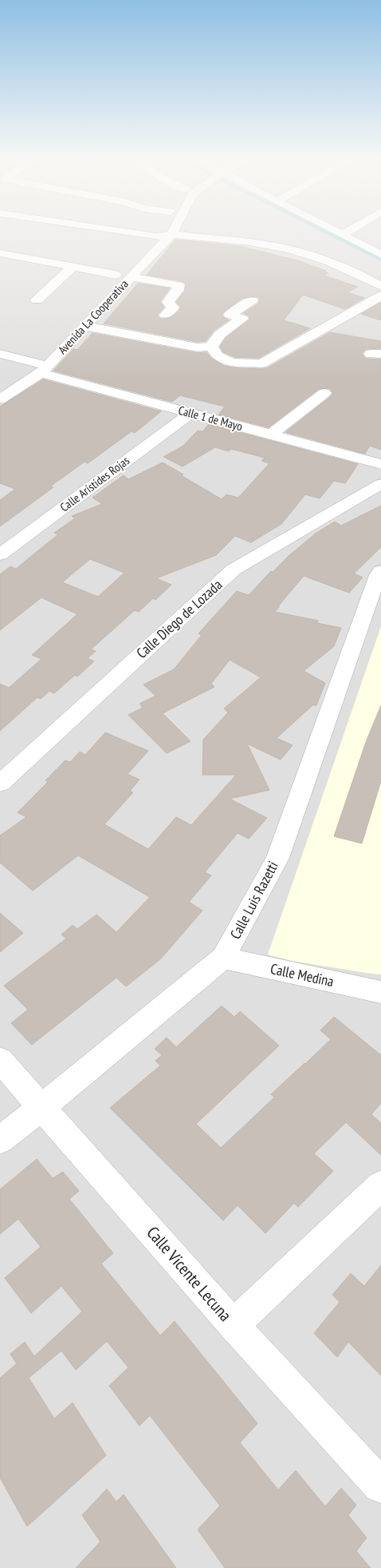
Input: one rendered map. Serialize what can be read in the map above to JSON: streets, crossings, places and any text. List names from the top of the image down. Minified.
{"streets":{"street":["Avenida La Cooperativa","Calle 1 de Mayo","Calle Arístides Rojas","Calle Diego de Lozada","Calle Luis Razetti","Calle Medina","Calle Vicente Lecuna"]},"crossings":[["Avenida La Cooperativa","Calle 1 de Mayo"],["Calle 1 de Mayo","Calle Arístides Rojas"],["Calle Luis Razetti","Calle Medina"],["Calle Luis Razetti","Calle Vicente Lecuna"]]}
